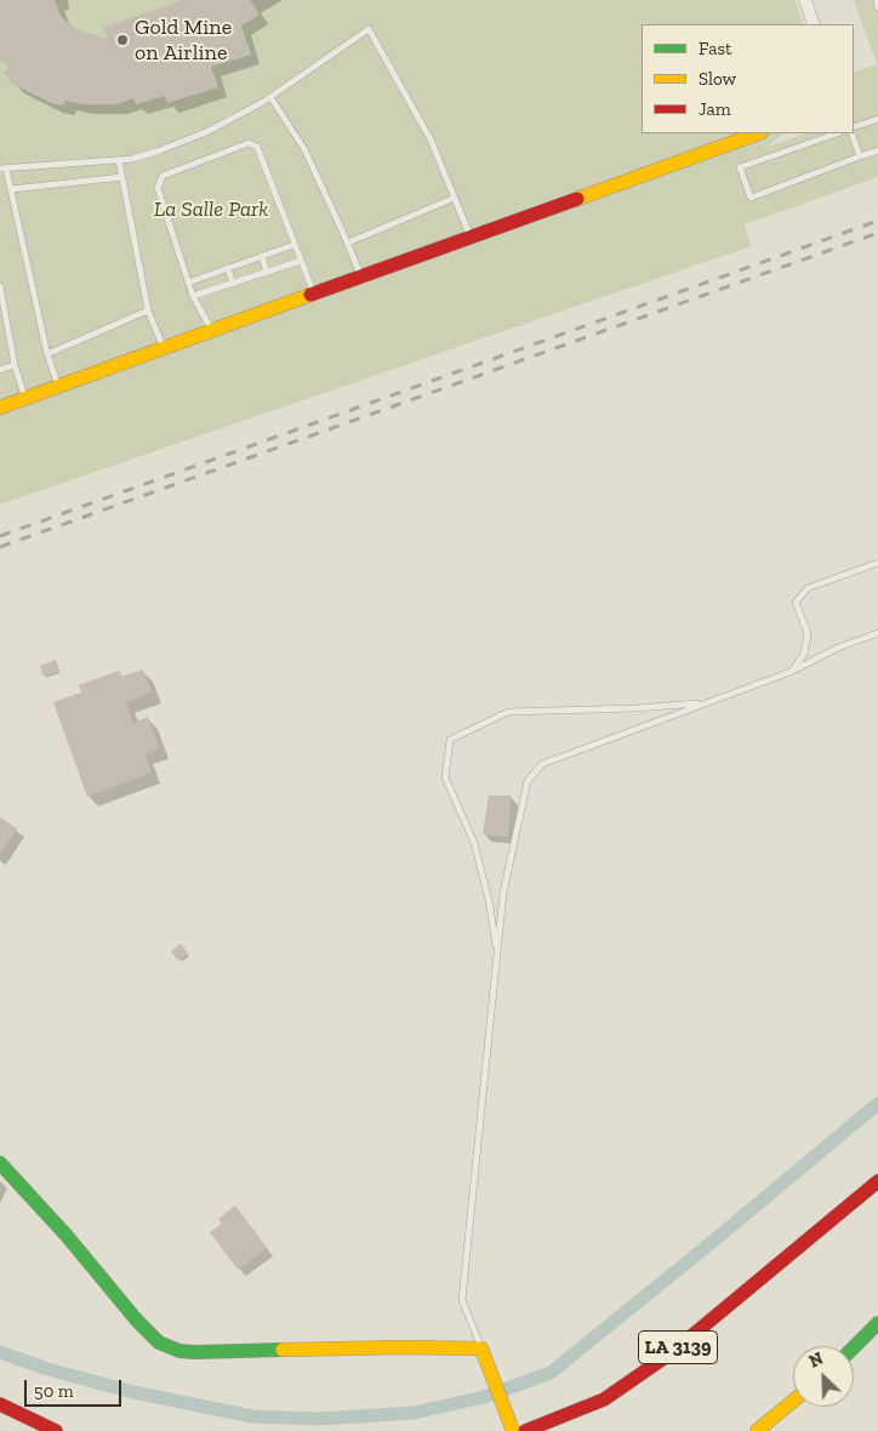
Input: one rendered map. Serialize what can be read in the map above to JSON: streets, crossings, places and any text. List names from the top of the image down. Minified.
{"streets":{"main road":["LA 3139"]},"parks":["La Salle Park"],"places":["Gold Mine on Airline"],"legend":["Fast","Slow","Jam"],"scale_bar":"50 m","north":"top left"}
